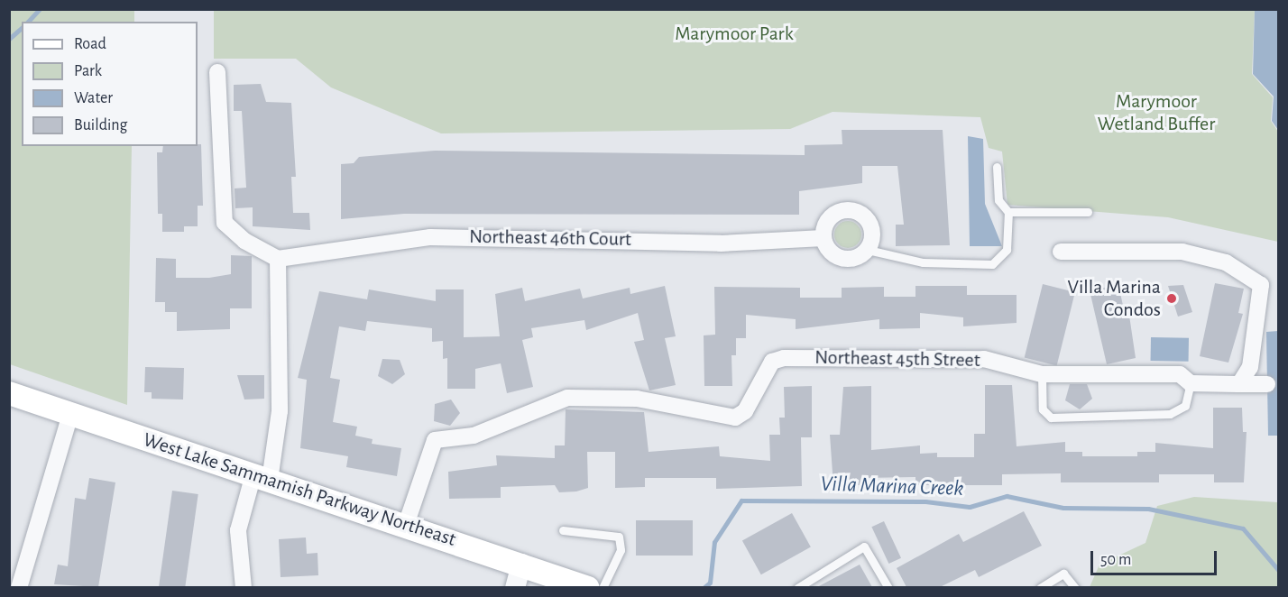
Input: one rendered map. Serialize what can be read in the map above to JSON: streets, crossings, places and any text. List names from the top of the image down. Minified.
{"streets":{"main road":["West Lake Sammamish Parkway Northeast"],"street":["Northeast 46th Court","Northeast 45th Street"]},"crossings":[["Northeast 45th Street","West Lake Sammamish Parkway Northeast"]],"water":["Villa Marina Creek"],"parks":["Marymoor Park","Marymoor Wetland Buffer"],"places":["Villa Marina Condos"],"legend":["Road","Park","Water","Building"],"scale_bar":"50 m"}
